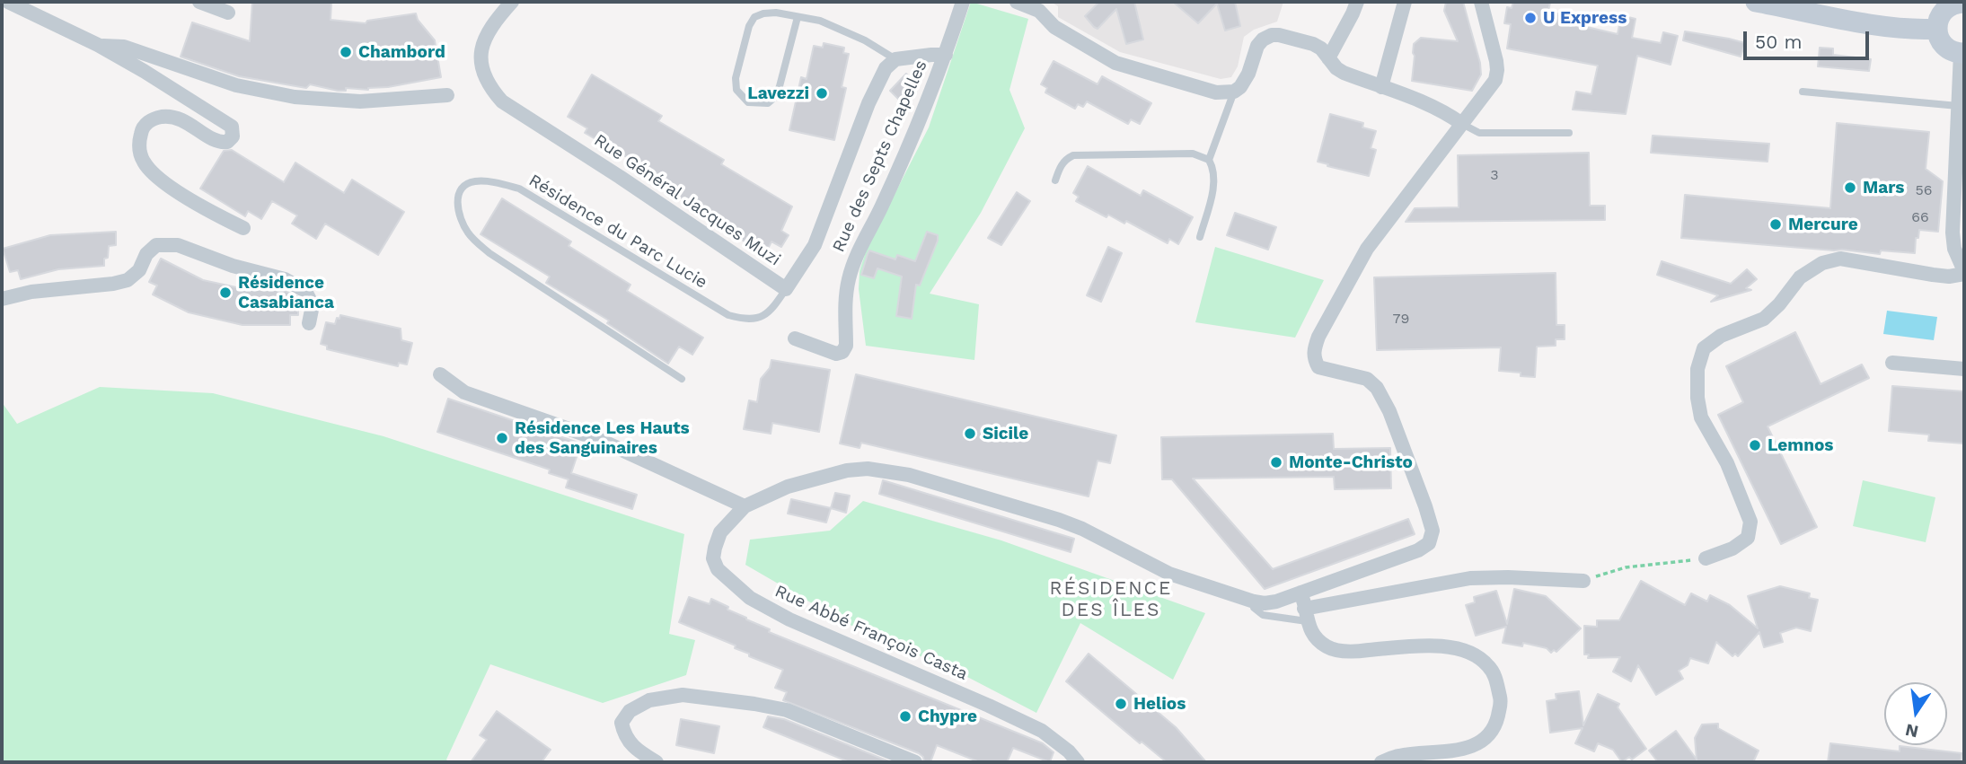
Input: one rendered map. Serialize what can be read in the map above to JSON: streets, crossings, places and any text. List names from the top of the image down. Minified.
{"streets":{"street":["Rue des Septs Chapelles","Rue Général Jacques Muzi","Rue Abbé François Casta"],"lane":["Résidence du Parc Lucie"]},"crossings":[["Rue Général Jacques Muzi","Résidence du Parc Lucie"]],"districts":["RÉSIDENCE DES ÎLES"],"places":["U Express","Chambord","Lavezzi","Mars","Mercure","Résidence Casabianca","Sicile","Résidence Les Hauts des Sanguinaires","Lemnos","Monte-Christo","Helios","Chypre"],"house_numbers":["3","56","66","79"],"scale_bar":"50 m","north":"bottom"}
